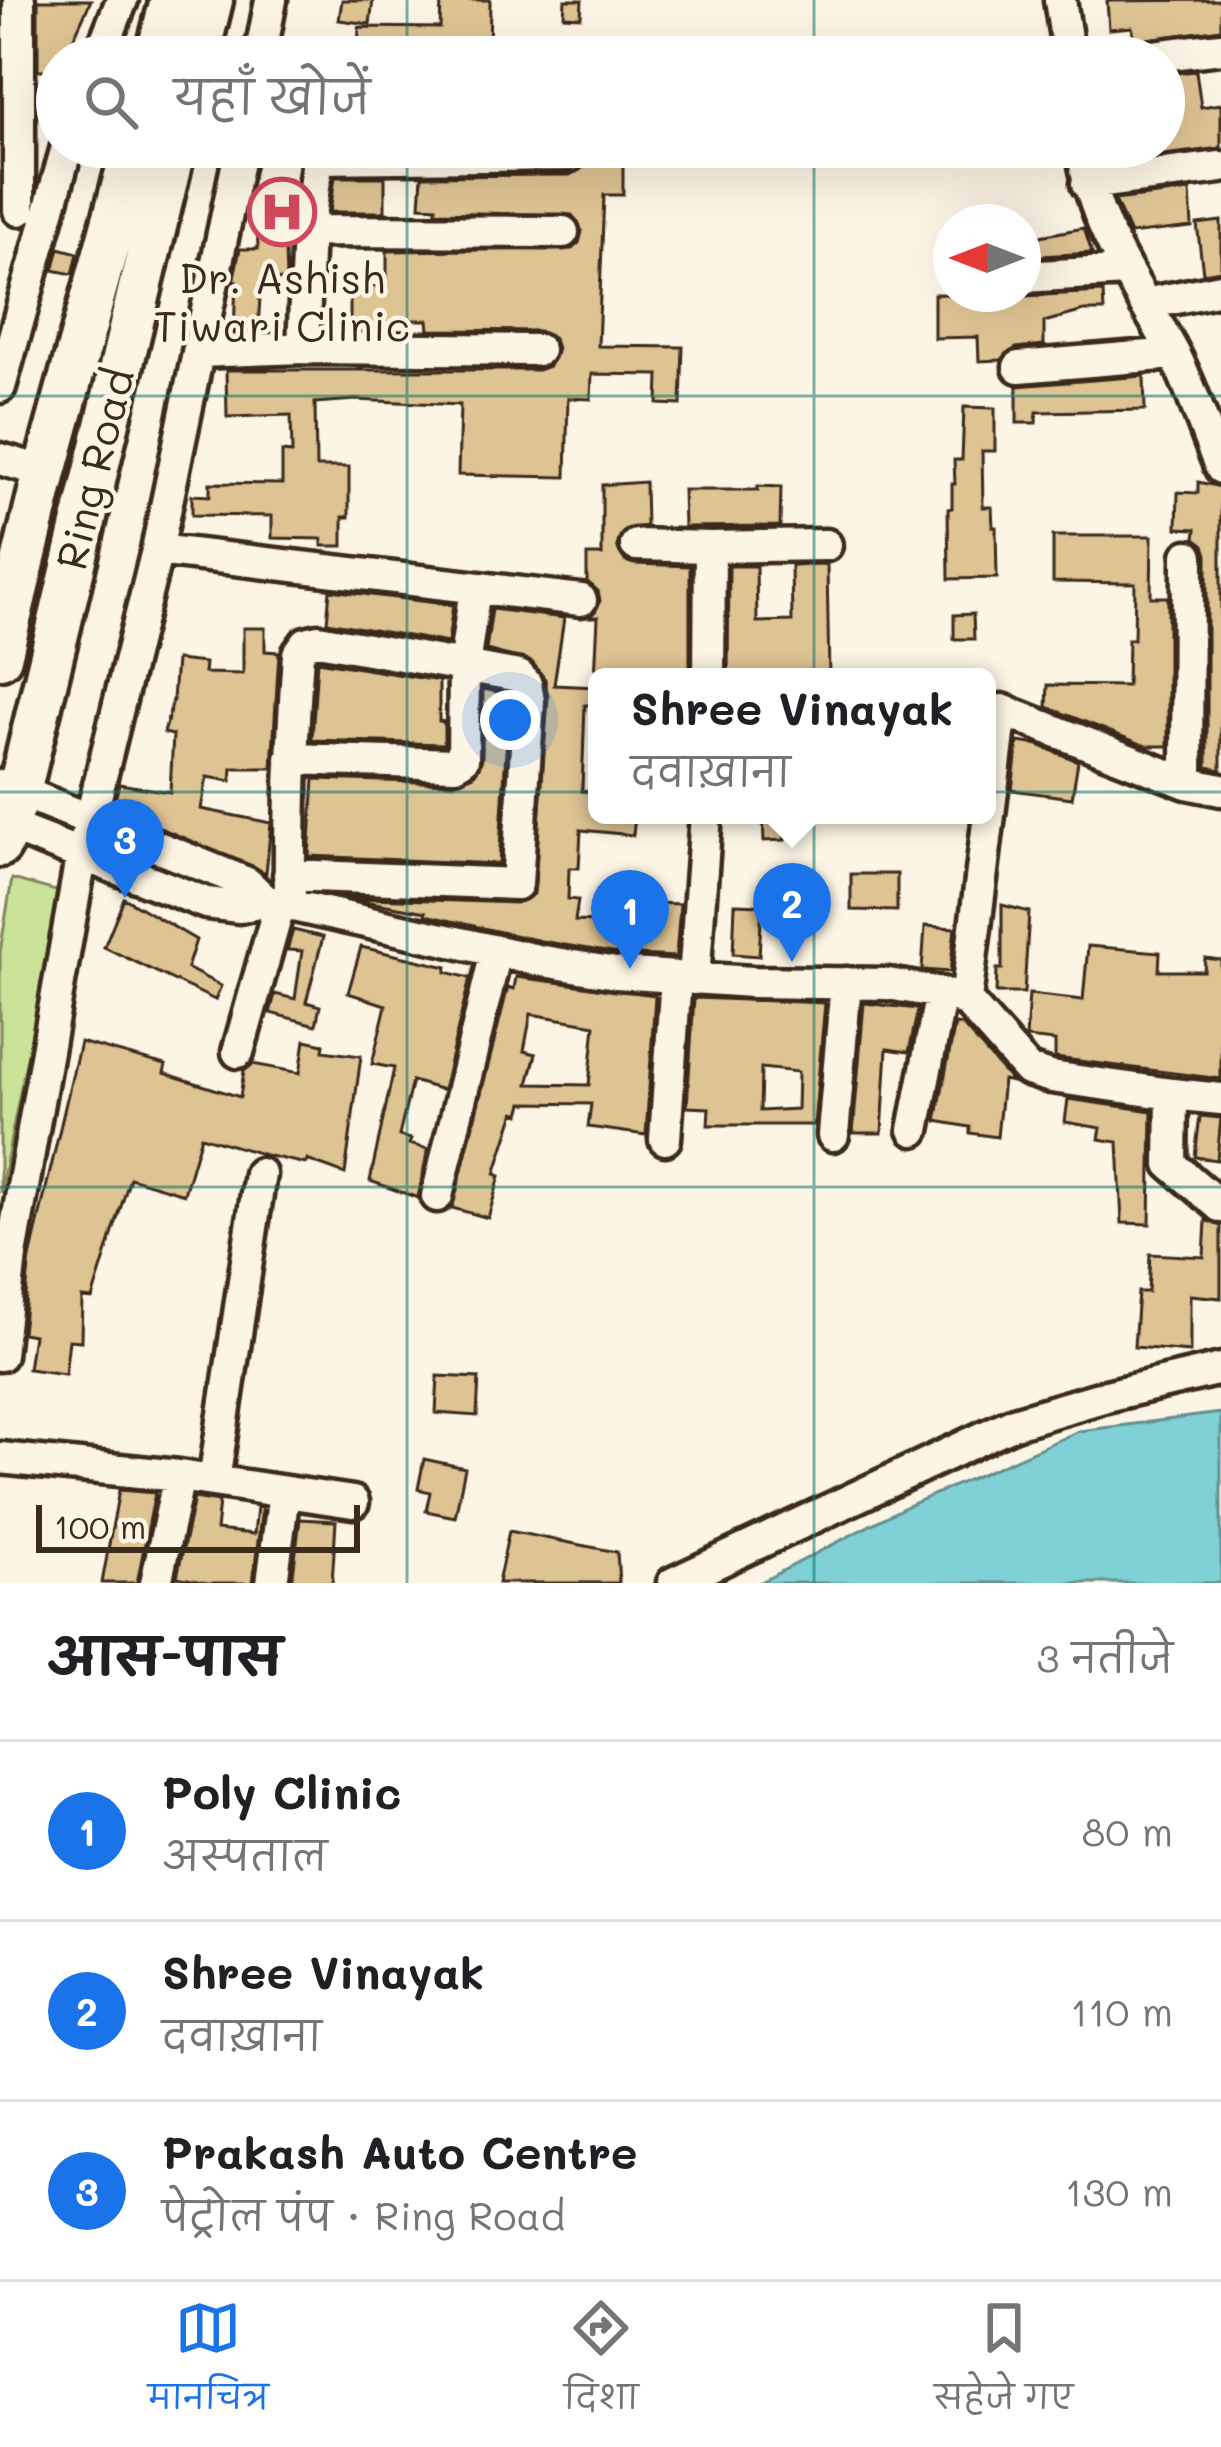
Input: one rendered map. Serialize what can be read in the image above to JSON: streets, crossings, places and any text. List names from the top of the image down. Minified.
{"streets":{"highway":["Ring Road"]},"places":{"hospital":["Dr. Ashish Tiwari Clinic"]},"scale_bar":"100 m","north":"left","page":{"search":"यहाँ खोजें","popup":["Shree Vinayak","दवाख़ाना"],"pins":["3","2","1"],"scale":"100 m","heading":["आस-पास","3 नतीजे"],"list":[{"mark":"1","name":"Poly Clinic","note":"अस्पताल","value":"80 m"},{"mark":"2","name":"Shree Vinayak","note":"दवाख़ाना","value":"110 m"},{"mark":"3","name":"Prakash Auto Centre","note":"पेट्रोल पंप · Ring Road","value":"130 m"}],"nav":["मानचित्र","दिशा","सहेजे गए"]}}
